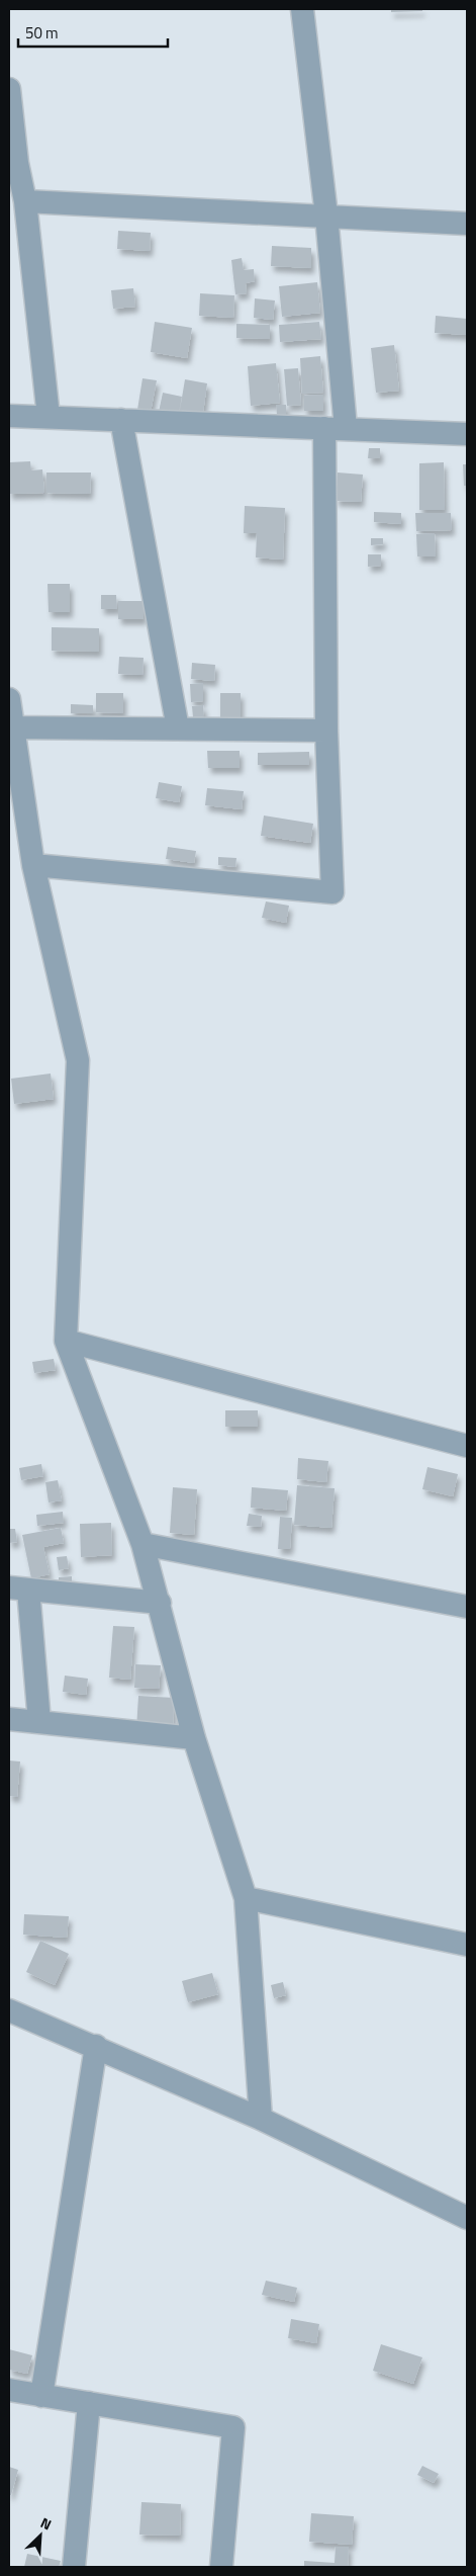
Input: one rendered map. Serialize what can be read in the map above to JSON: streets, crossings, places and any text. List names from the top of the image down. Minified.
{"scale_bar":"50 m","north":"top right"}
